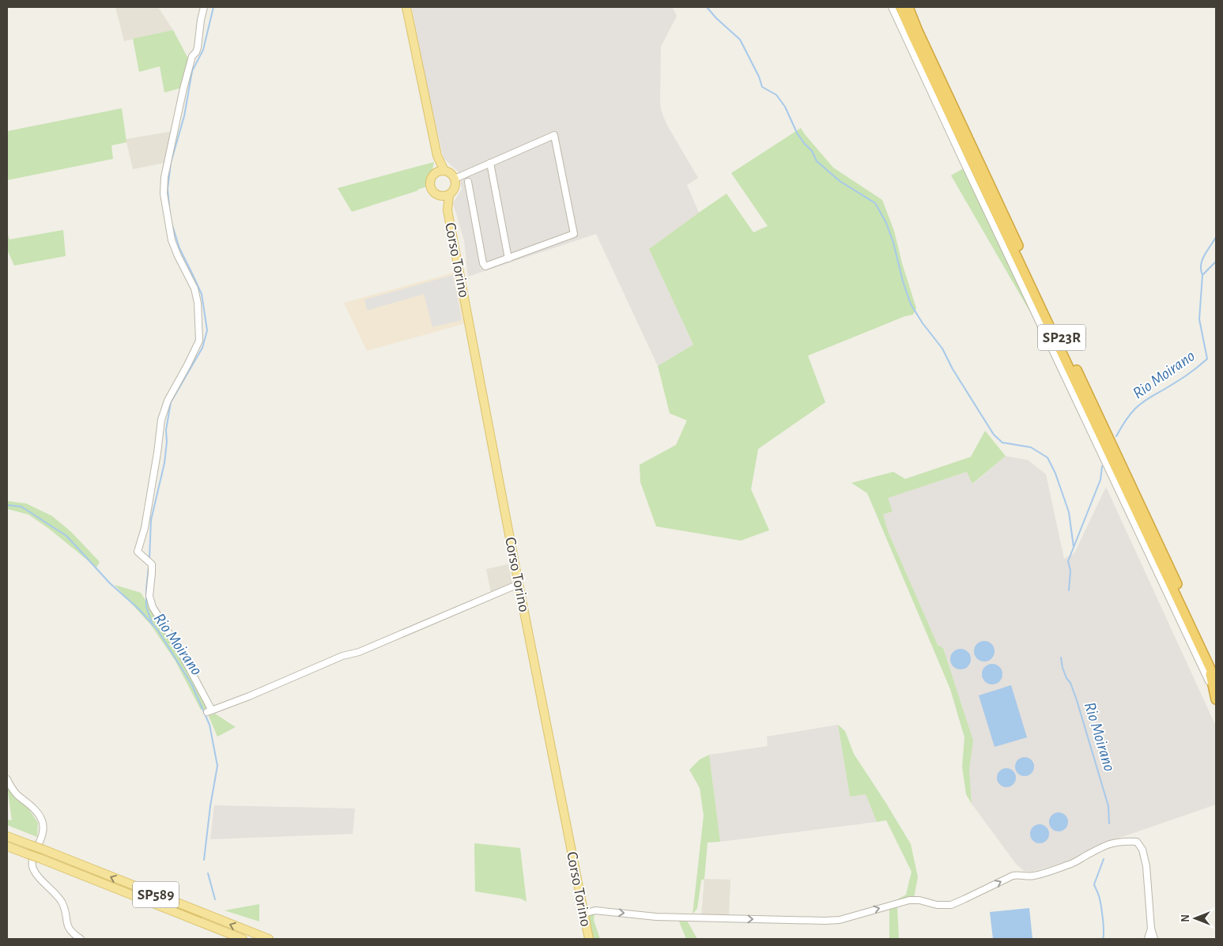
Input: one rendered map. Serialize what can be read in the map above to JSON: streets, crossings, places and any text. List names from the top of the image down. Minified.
{"streets":{"highway":["SP23R"],"main road":["Corso Torino","SP589"]},"water":["Rio Moirano"],"north":"left"}
